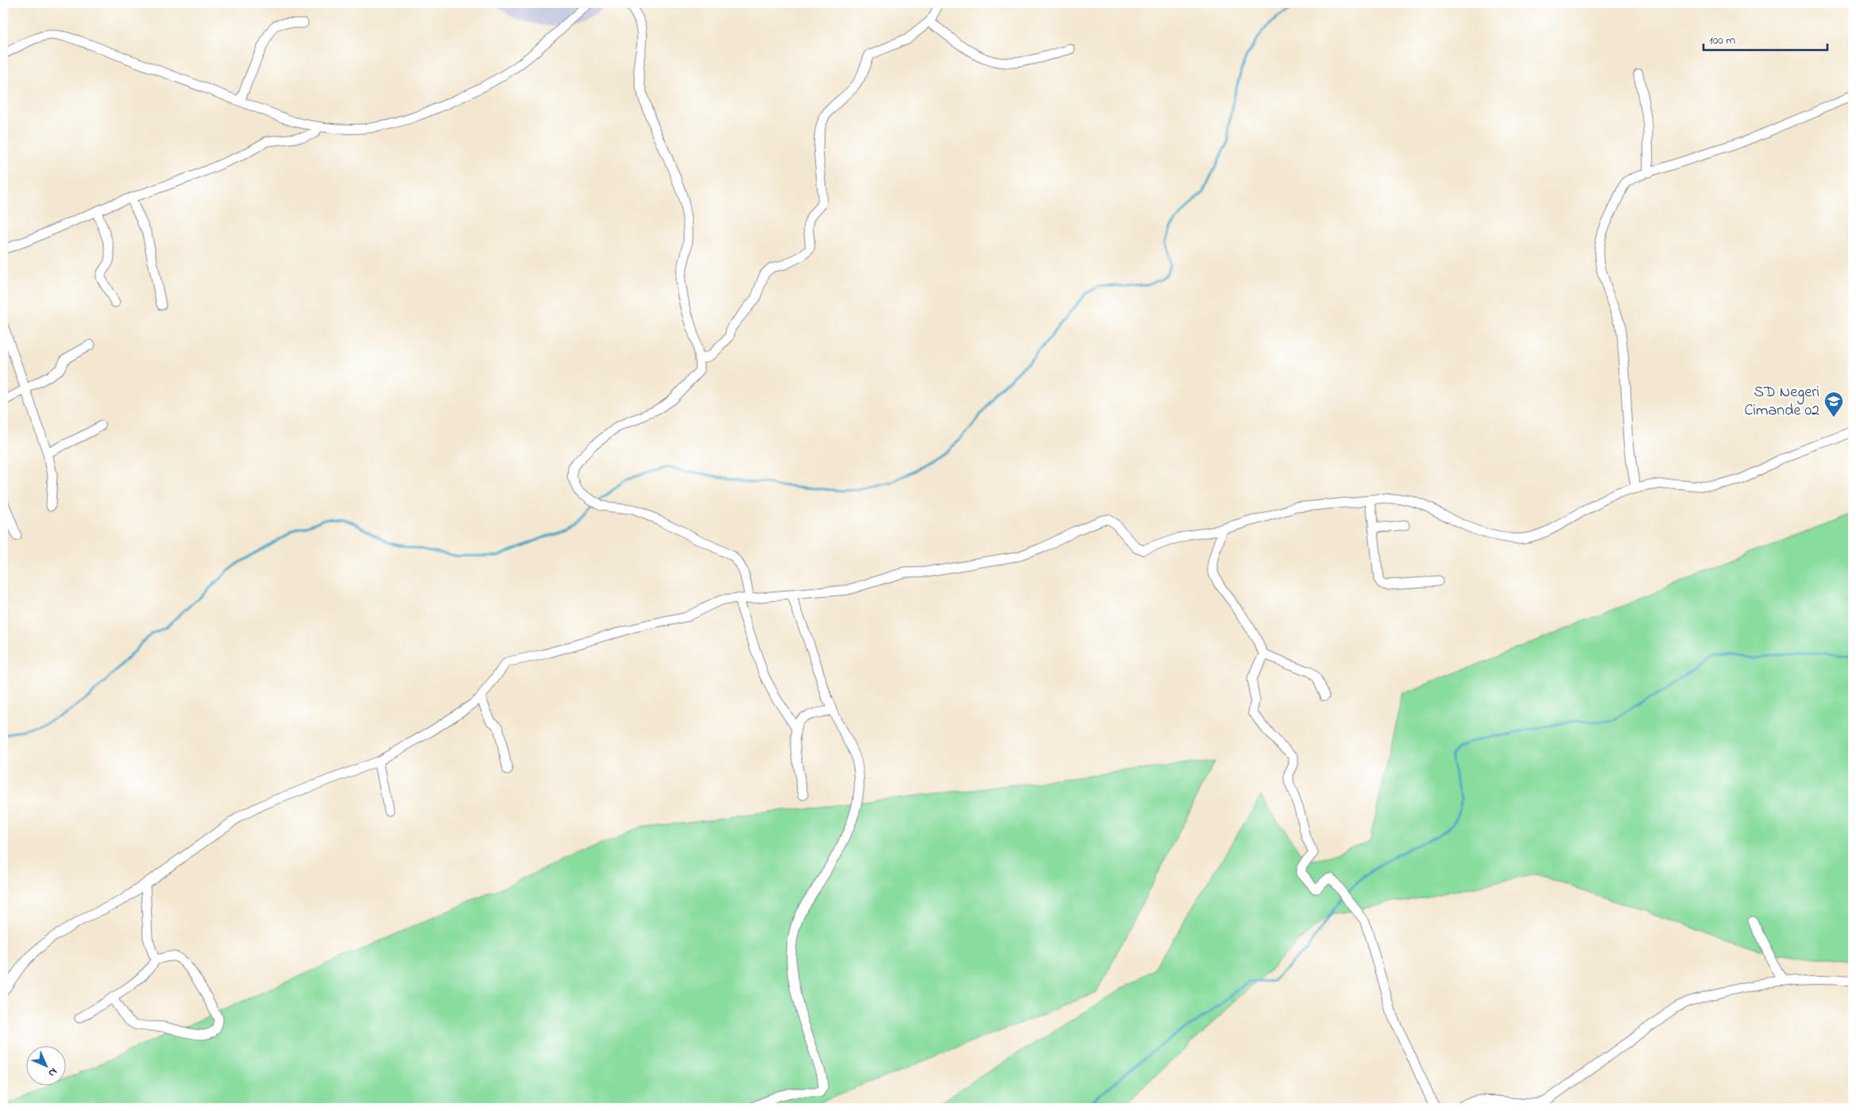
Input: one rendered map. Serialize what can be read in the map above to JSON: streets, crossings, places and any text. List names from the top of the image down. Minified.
{"places":{"school or university":["SD Negeri Cimande 02"]},"scale_bar":"100 m","north":"bottom right"}
